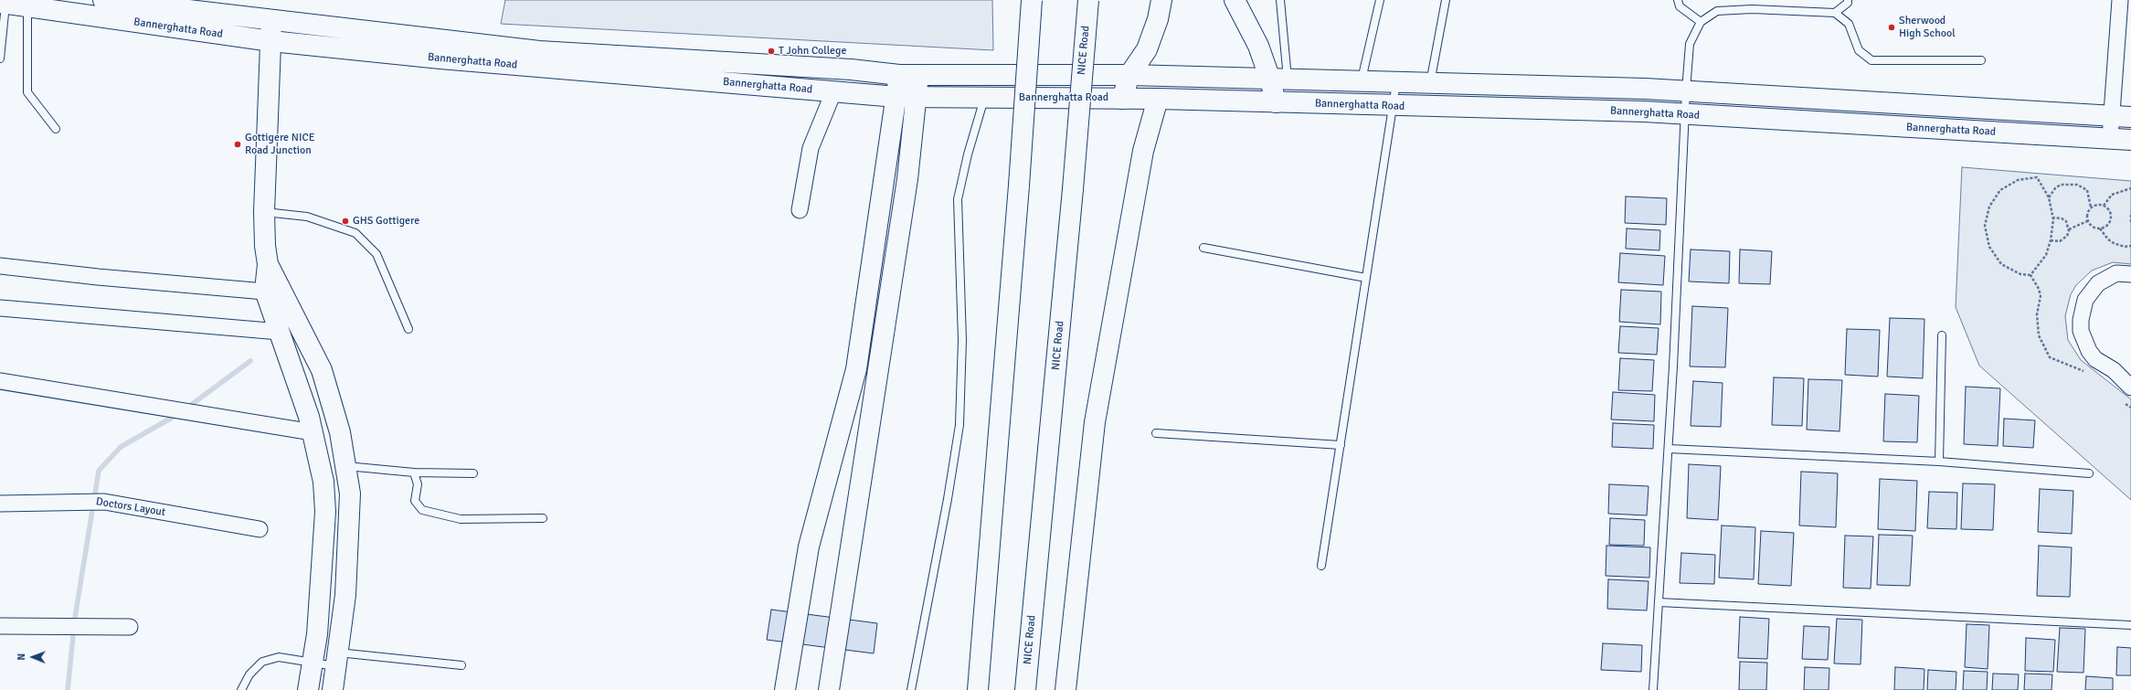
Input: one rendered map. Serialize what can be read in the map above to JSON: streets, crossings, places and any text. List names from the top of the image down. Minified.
{"streets":{"main road":["Bannerghatta Road","NICE Road"],"street":["Doctors Layout"]},"places":["Sherwood High School","T John College","Gottigere NICE Road Junction","GHS Gottigere"],"north":"left"}
